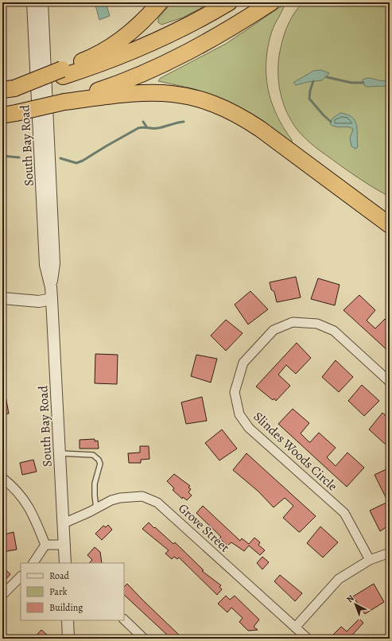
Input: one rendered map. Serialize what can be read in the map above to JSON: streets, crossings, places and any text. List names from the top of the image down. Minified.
{"streets":{"street":["South Bay Road","Slindes Woods Circle","Grove Street"]},"crossings":[["South Bay Road","Grove Street"]],"legend":["Road","Park","Building"],"north":"top left"}
